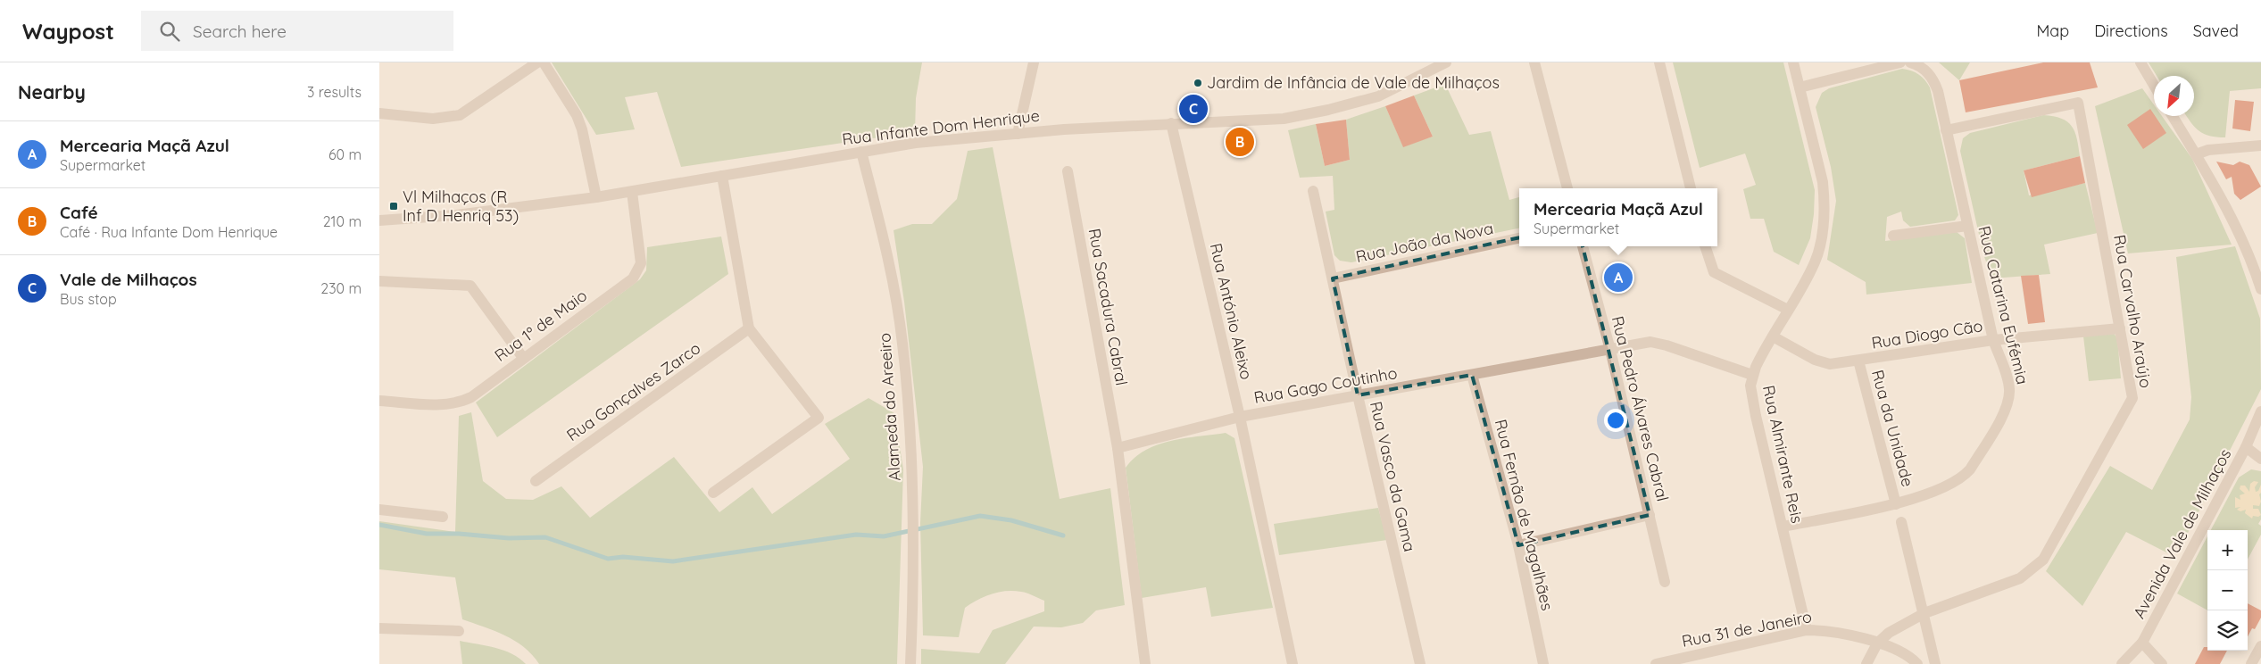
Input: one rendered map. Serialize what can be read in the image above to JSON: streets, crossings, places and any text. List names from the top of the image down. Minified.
{"streets":{"street":["Rua Infante Dom Henrique","Rua João da Nova","Rua Catarina Eufémia","Rua Sacadura Cabral","Rua António Aleixo","Rua Carvalho Araújo","Rua 1º de Maio","Rua Diogo Cão","Rua Gago Coutinho","Rua Gonçalves Zarco","Alameda do Areeiro","Rua Pedro Álvares Cabral","Rua da Unidade","Rua Almirante Reis","Rua Vasco da Gama","Rua Fernão de Magalhães","Avenida Vale de Milhaços","Rua 31 de Janeiro"]},"crossings":[["Rua Infante Dom Henrique","Rua António Aleixo"],["Rua Infante Dom Henrique","Rua 1º de Maio"],["Rua Infante Dom Henrique","Alameda do Areeiro"],["Rua João da Nova","Rua Vasco da Gama"],["Rua Catarina Eufémia","Rua Carvalho Araújo"],["Rua Catarina Eufémia","Rua Diogo Cão"],["Rua Catarina Eufémia","Rua da Unidade"],["Rua Catarina Eufémia","Rua Almirante Reis"],["Rua Sacadura Cabral","Rua Gago Coutinho"],["Rua António Aleixo","Rua Gago Coutinho"],["Rua Carvalho Araújo","Rua Diogo Cão"],["Rua Carvalho Araújo","Rua 31 de Janeiro"],["Rua Diogo Cão","Rua da Unidade"],["Rua Diogo Cão","Rua Almirante Reis"],["Rua Gago Coutinho","Rua Pedro Álvares Cabral"],["Rua Gago Coutinho","Rua Almirante Reis"],["Rua Gago Coutinho","Rua Vasco da Gama"],["Rua Gago Coutinho","Rua Fernão de Magalhães"],["Rua Almirante Reis","Rua 31 de Janeiro"]],"places":{"other":["Jardim de Infância de Vale de Milhaços"],"transit":["Vl Milhaços (R Inf D Henriq 53)"]},"north":"bottom left","page":{"header":"Waypost","search":"Search here","nav":["Map","Directions","Saved"],"heading":["Nearby","3 results"],"pins":["C","B","A"],"list":[{"mark":"A","name":"Mercearia Maçã Azul","note":"Supermarket","value":"60 m"},{"mark":"B","name":"Café","note":"Café · Rua Infante Dom Henrique","value":"210 m"},{"mark":"C","name":"Vale de Milhaços","note":"Bus stop","value":"230 m"}],"popup":["Mercearia Maçã Azul","Supermarket"],"map_buttons":["+","−"]}}
